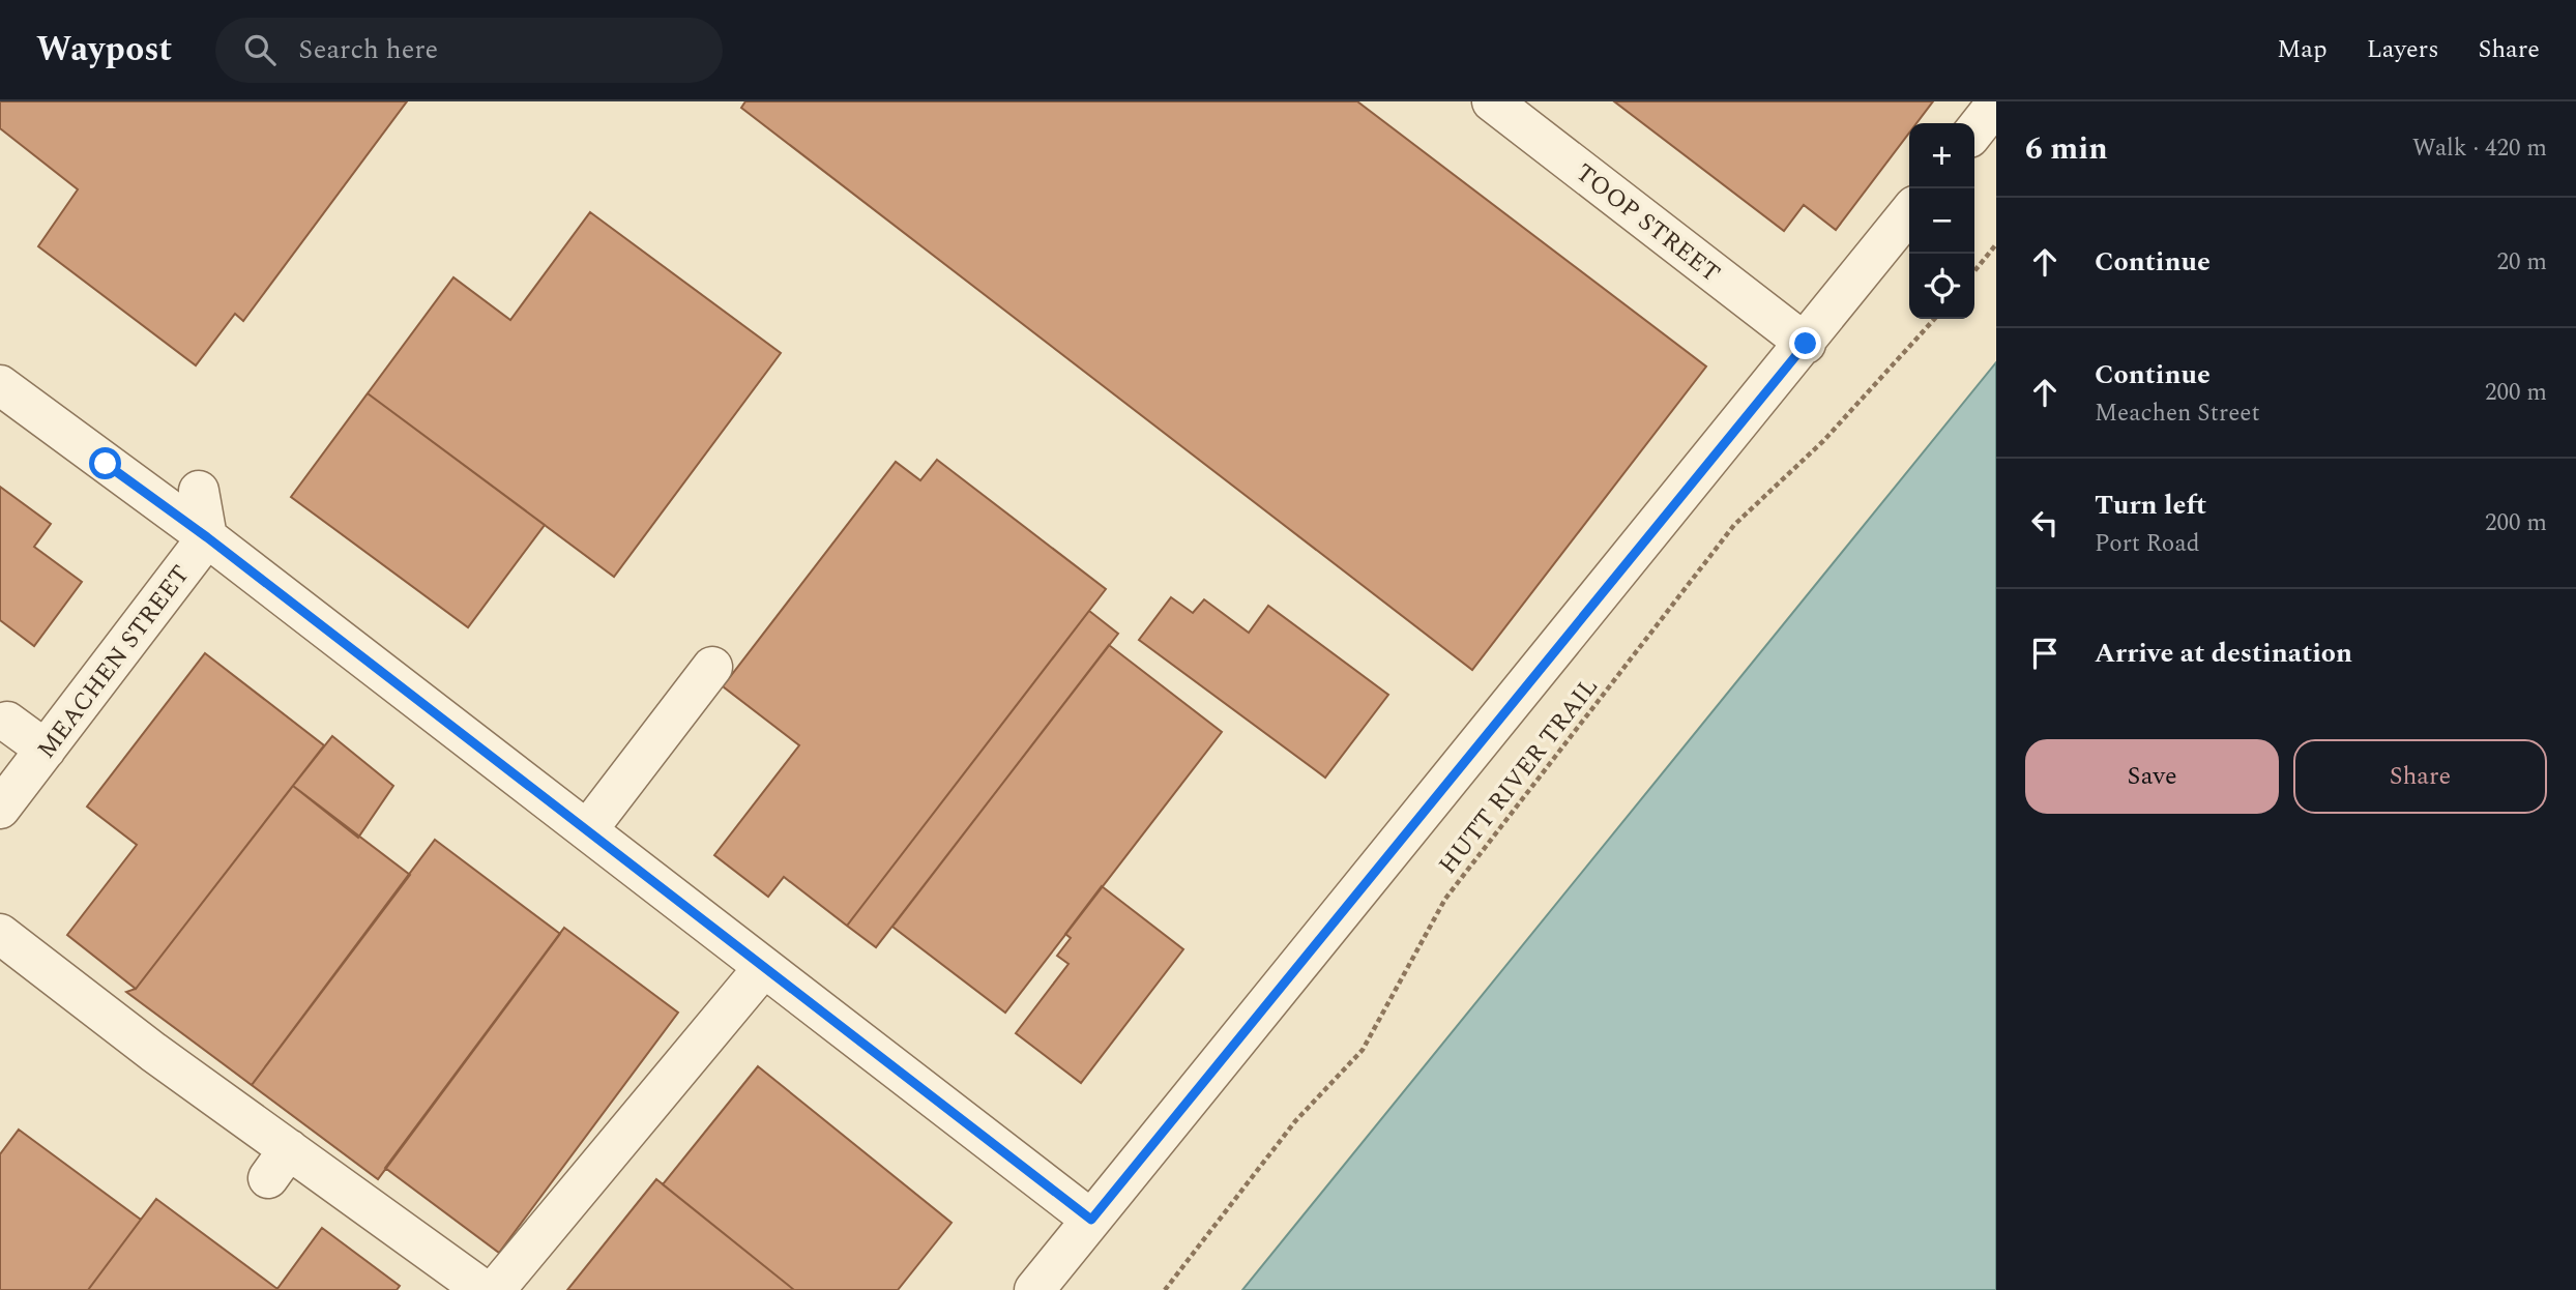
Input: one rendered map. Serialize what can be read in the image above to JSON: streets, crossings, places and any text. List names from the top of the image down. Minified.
{"streets":{"street":["TOOP STREET","MEACHEN STREET"],"path":["HUTT RIVER TRAIL"]},"page":{"header":"Waypost","search":"Search here","nav":["Map","Layers","Share"],"heading":["6 min","Walk · 420 m"],"map_buttons":["+","−"],"list":[["Continue","20 m"],["Continue","Meachen Street","200 m"],["Turn left","Port Road","200 m"],"Arrive at destination"],"buttons":["Save","Share"]}}
